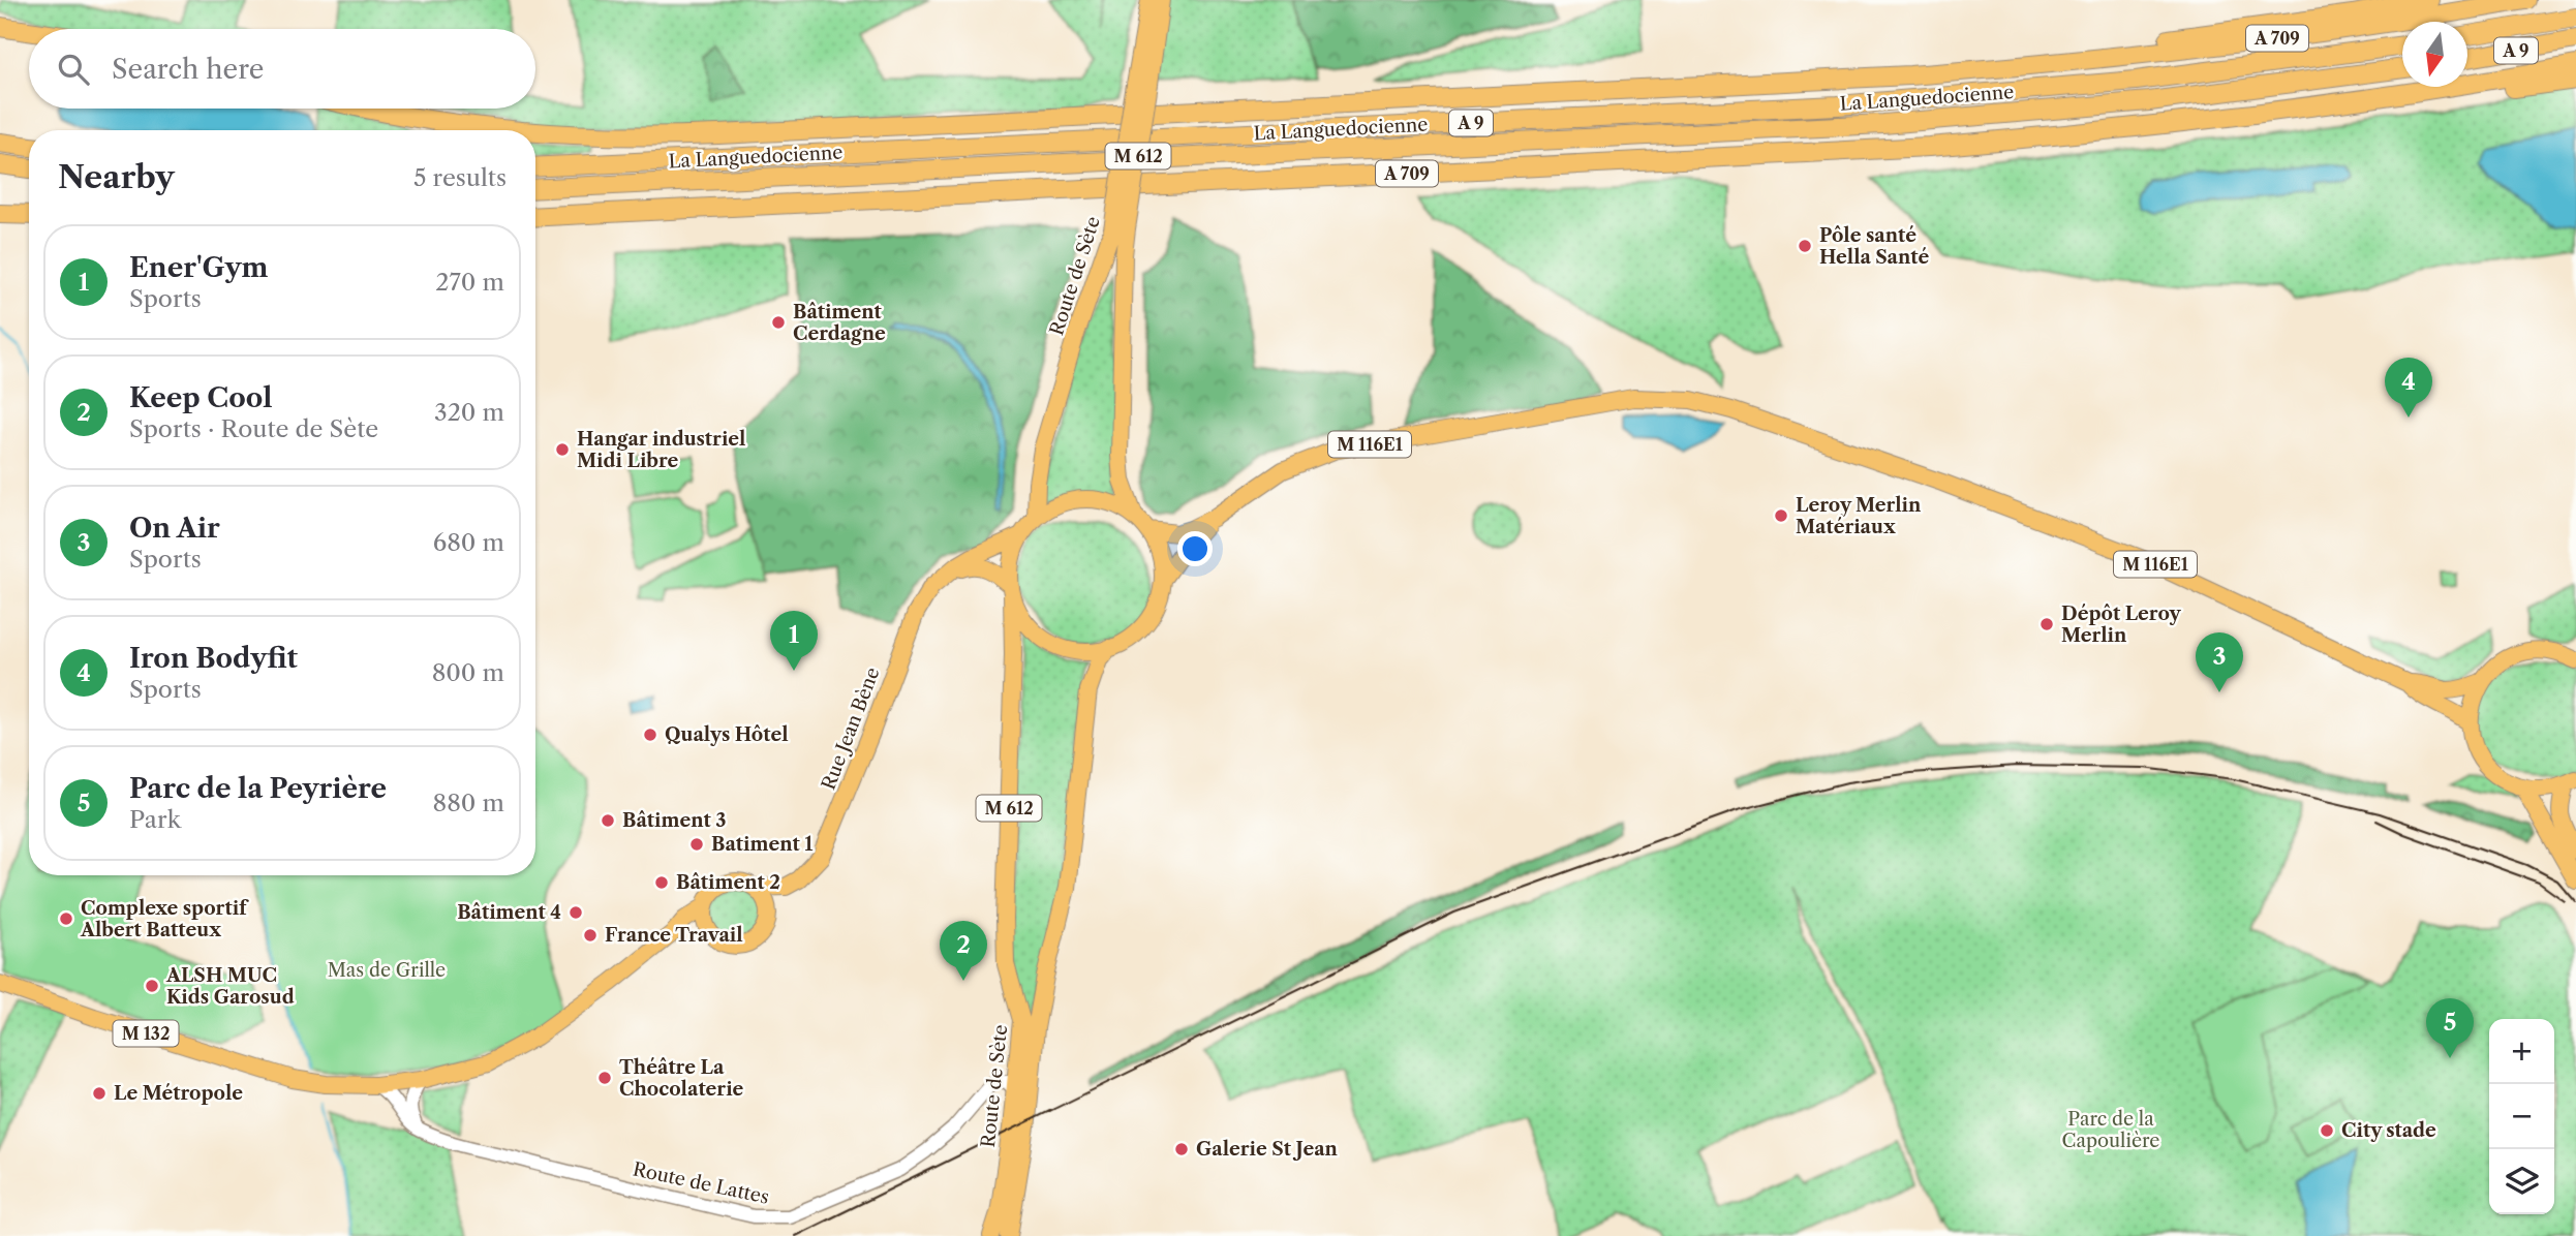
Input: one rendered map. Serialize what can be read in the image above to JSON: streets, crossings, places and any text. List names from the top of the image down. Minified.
{"streets":{"highway":["A 709","A 9","La Languedocienne"],"main road":["M 612","Route de Sète","M 116E1","Rue Jean Bène","M 132"],"street":["Route de Lattes"]},"crossings":[["Route de Sète","M 116E1"],["Route de Sète","Rue Jean Bène"],["Route de Sète","Route de Lattes"],["M 116E1","Rue Jean Bène"]],"parks":["Mas de Grille","Parc de la Capoulière"],"places":["Pôle santé Hella Santé","Bâtiment Cerdagne","Hangar industriel Midi Libre","Leroy Merlin Matériaux","Dépôt Leroy Merlin","Qualys Hôtel","Bâtiment 3","Batiment 1","Bâtiment 2","Bâtiment 4","Complexe sportif Albert Batteux","France Travail","ALSH MUC Kids Garosud","Théâtre La Chocolaterie","Le Métropole","City stade","Galerie St Jean"],"north":"bottom","page":{"search":"Search here","heading":["Nearby","5 results"],"list":[{"mark":"1","name":"Ener'Gym","note":"Sports","value":"270 m"},{"mark":"2","name":"Keep Cool","note":"Sports · Route de Sète","value":"320 m"},{"mark":"3","name":"On Air","note":"Sports","value":"680 m"},{"mark":"4","name":"Iron Bodyfit","note":"Sports","value":"800 m"},{"mark":"5","name":"Parc de la Peyrière","note":"Park","value":"880 m"}],"pins":["4","1","3","2","5"],"map_buttons":["+","−"]}}
